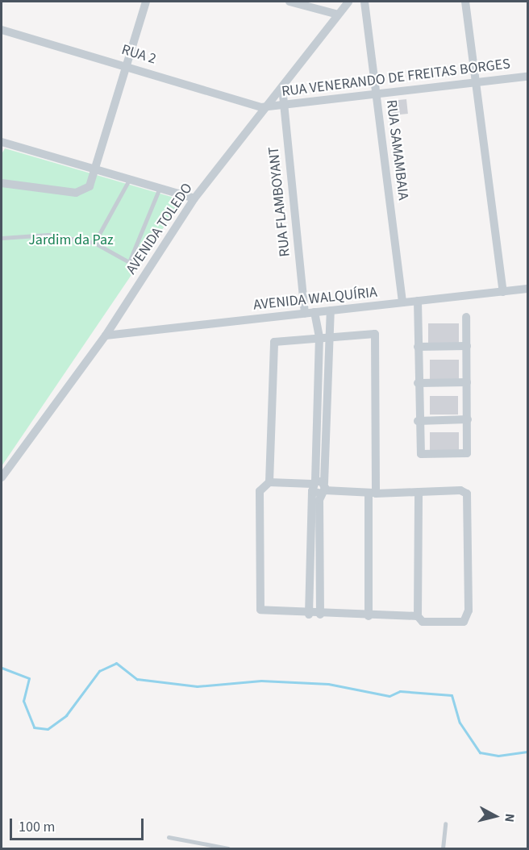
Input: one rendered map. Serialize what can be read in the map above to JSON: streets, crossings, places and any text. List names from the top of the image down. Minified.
{"streets":{"street":["RUA 2","RUA VENERANDO DE FREITAS BORGES","RUA SAMAMBAIA","RUA FLAMBOYANT","AVENIDA TOLEDO","AVENIDA WALQUÍRIA"]},"crossings":[["RUA 2","RUA VENERANDO DE FREITAS BORGES"],["RUA 2","AVENIDA TOLEDO"],["RUA VENERANDO DE FREITAS BORGES","RUA SAMAMBAIA"],["RUA VENERANDO DE FREITAS BORGES","RUA FLAMBOYANT"],["RUA VENERANDO DE FREITAS BORGES","AVENIDA TOLEDO"],["RUA SAMAMBAIA","AVENIDA WALQUÍRIA"],["RUA FLAMBOYANT","AVENIDA TOLEDO"],["RUA FLAMBOYANT","AVENIDA WALQUÍRIA"],["AVENIDA TOLEDO","AVENIDA WALQUÍRIA"]],"parks":["Jardim da Paz"],"scale_bar":"100 m","north":"right"}
